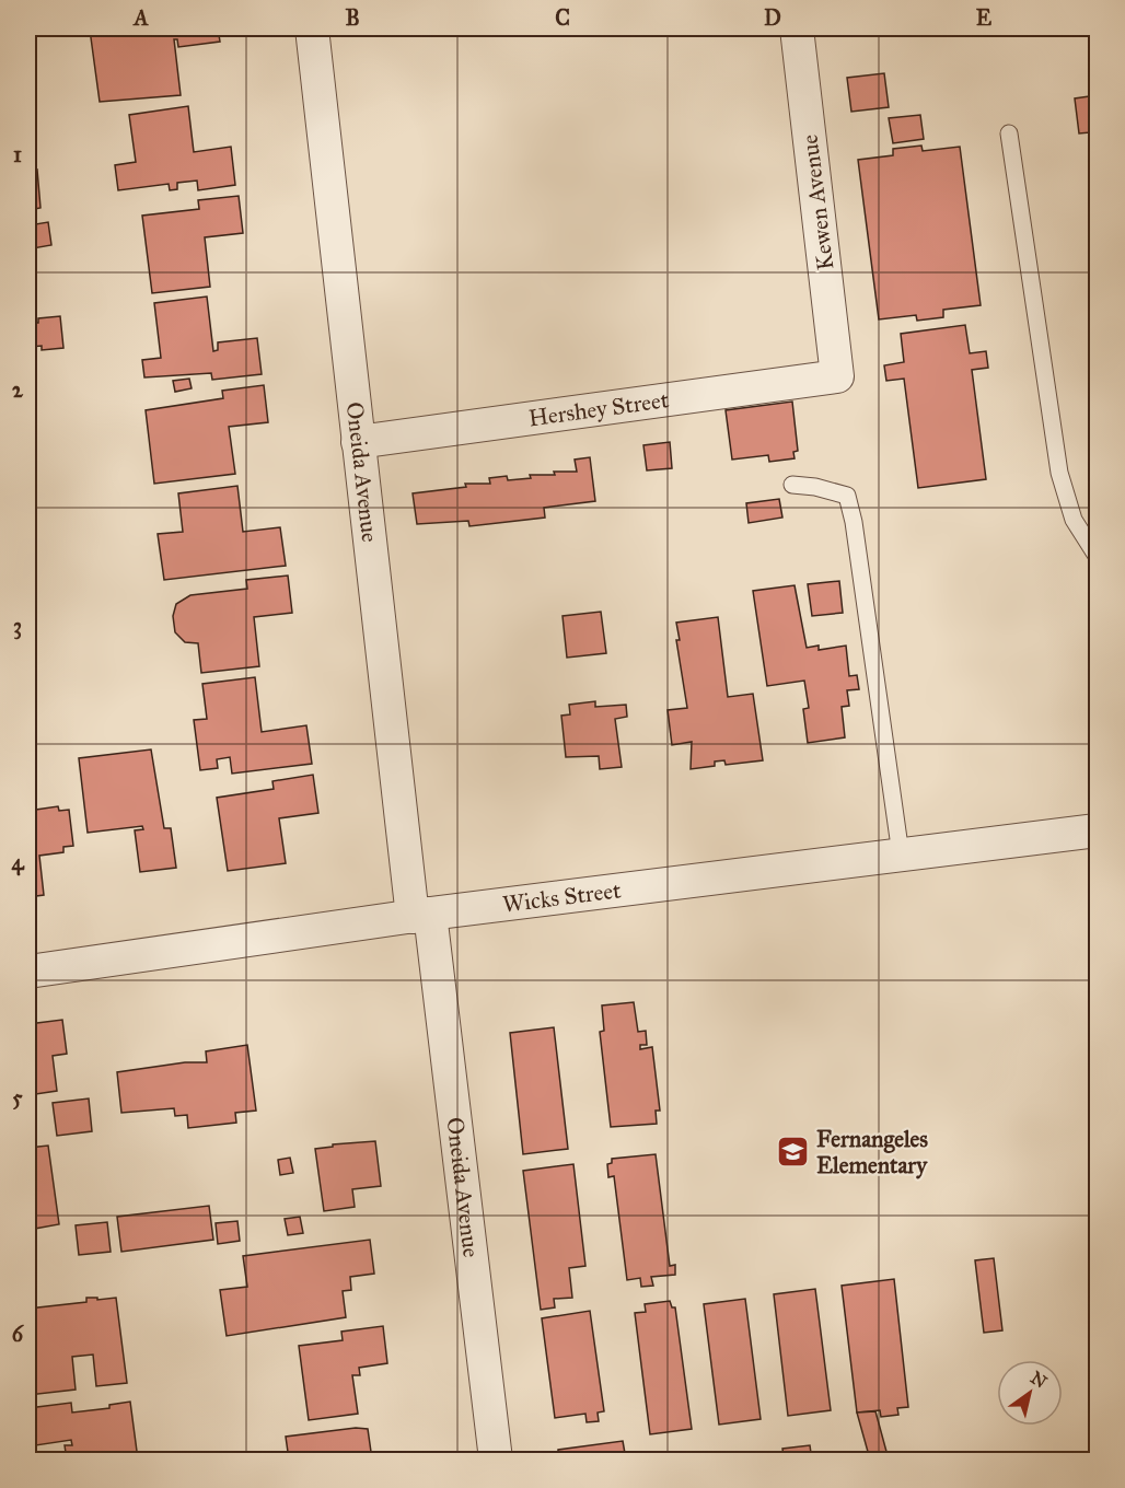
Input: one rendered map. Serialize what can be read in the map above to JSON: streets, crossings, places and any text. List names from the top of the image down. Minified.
{"streets":{"street":["Kewen Avenue","Hershey Street","Oneida Avenue","Wicks Street"]},"crossings":[["Kewen Avenue","Hershey Street"],["Hershey Street","Oneida Avenue"],["Oneida Avenue","Wicks Street"]],"places":{"school or university":["Fernangeles Elementary"]},"north":"top right","grid":{"columns":["A","B","C","D","E"],"rows":["1","2","3","4","5","6"]}}
